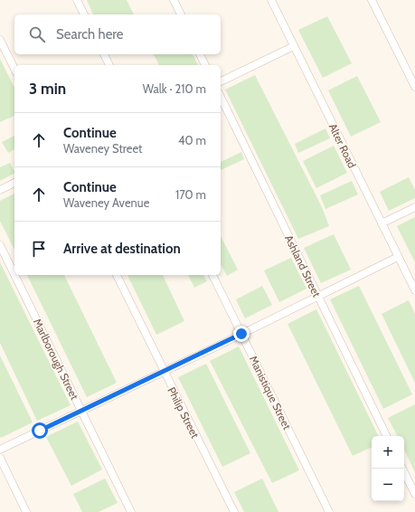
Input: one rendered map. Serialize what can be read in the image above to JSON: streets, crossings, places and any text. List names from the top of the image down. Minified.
{"streets":{"street":["Alter Road","Ashland Street","Marlborough Street","Manistique Street","Philip Street"]},"page":{"search":"Search here","heading":["3 min","Walk · 210 m"],"list":[["Continue","Waveney Street","40 m"],["Continue","Waveney Avenue","170 m"],"Arrive at destination"],"map_buttons":["+","−"]}}
